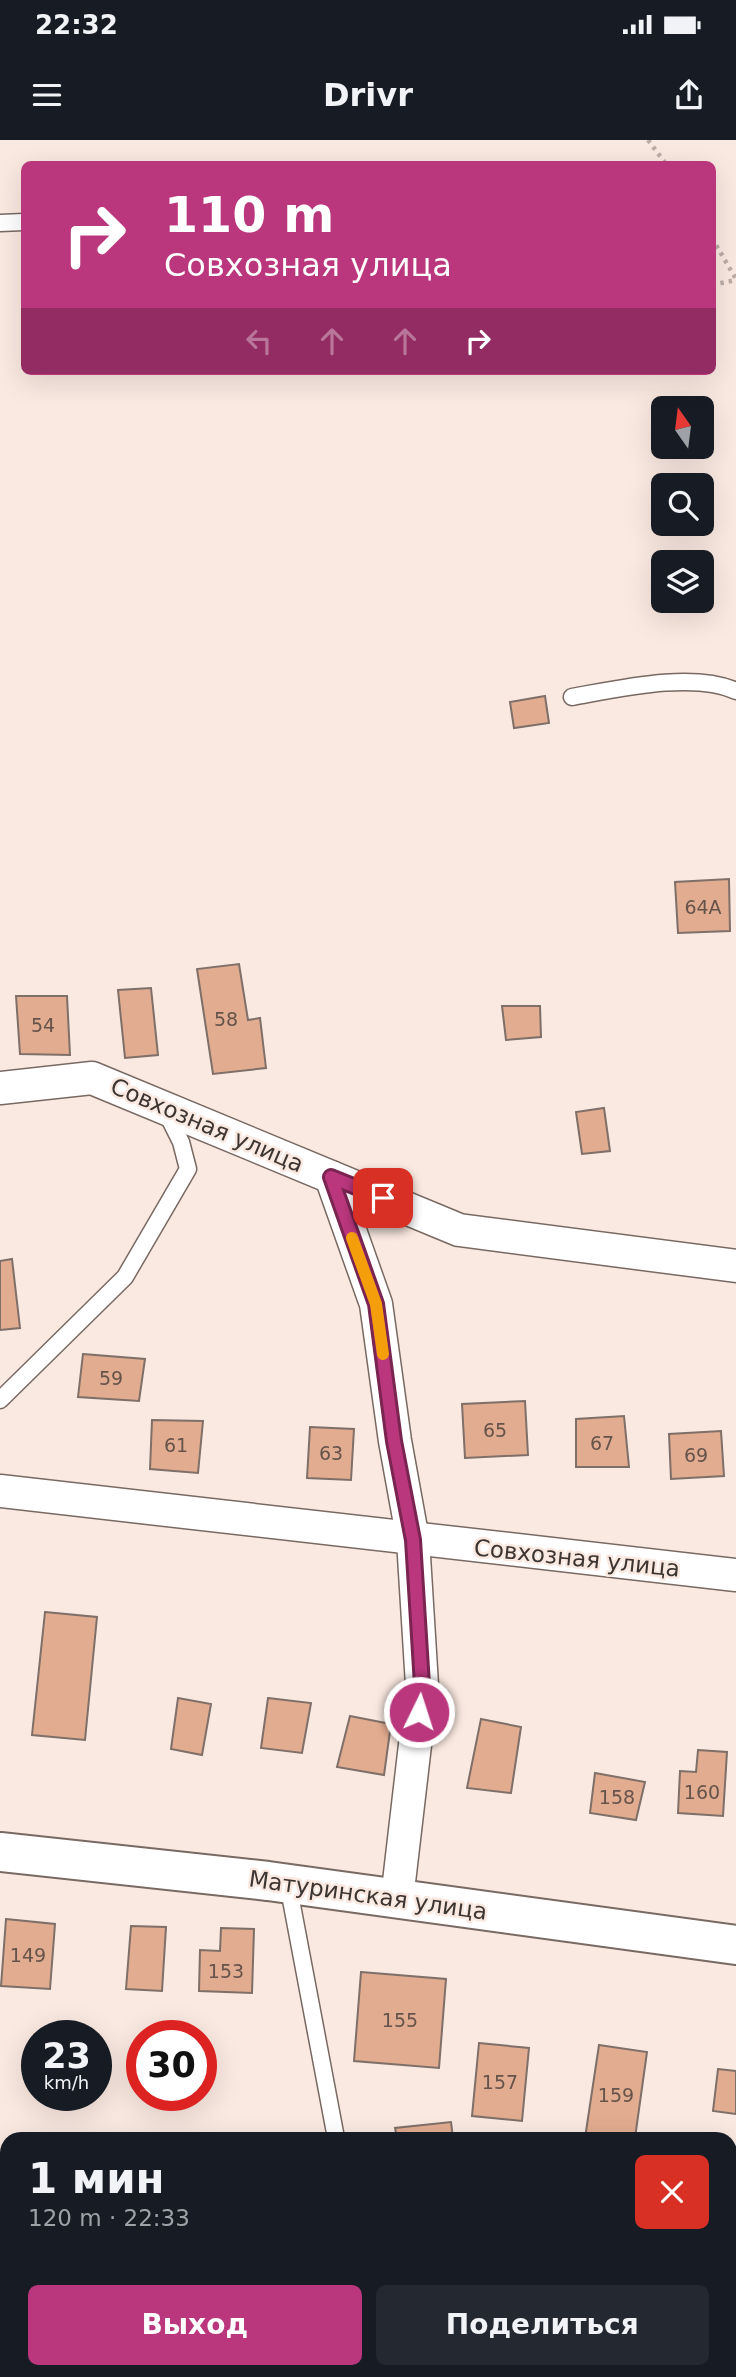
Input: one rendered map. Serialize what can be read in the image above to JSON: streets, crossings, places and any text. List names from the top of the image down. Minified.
{"streets":{"street":["Совхозная улица","Матуринская улица"]},"house_numbers":["64А","58","54","59","65","67","61","63","69","160","158","149","153","155","157","159"],"north":"top","page":{"status":"22:32","header":"Drivr","turn":["110 m","Совхозная улица"],"speed":"23 km/h","limit":"30","heading":["1 мин","120 m · 22:33"],"buttons":["Выход","Поделиться"]}}
